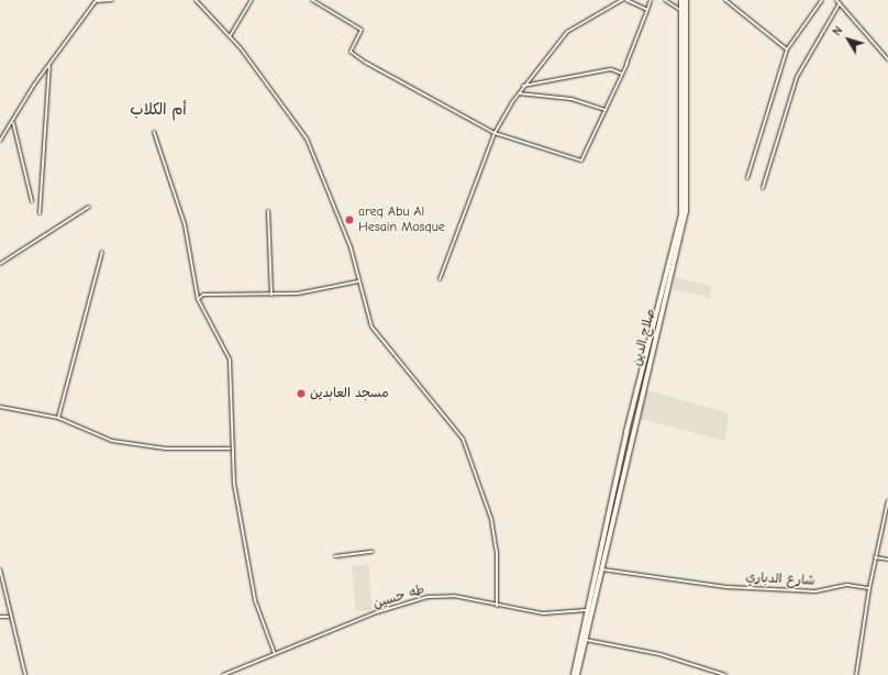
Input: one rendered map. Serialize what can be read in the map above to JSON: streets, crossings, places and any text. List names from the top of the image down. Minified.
{"streets":{"highway":["صلاح الدين"],"street":["شارع الدباري","طه حسين"]},"crossings":[["صلاح الدين","شارع الدباري"],["صلاح الدين","طه حسين"]],"districts":["أم الكلاب"],"places":["areq Abu Al Hesain Mosque","مسجد العابدين"],"north":"top left"}
